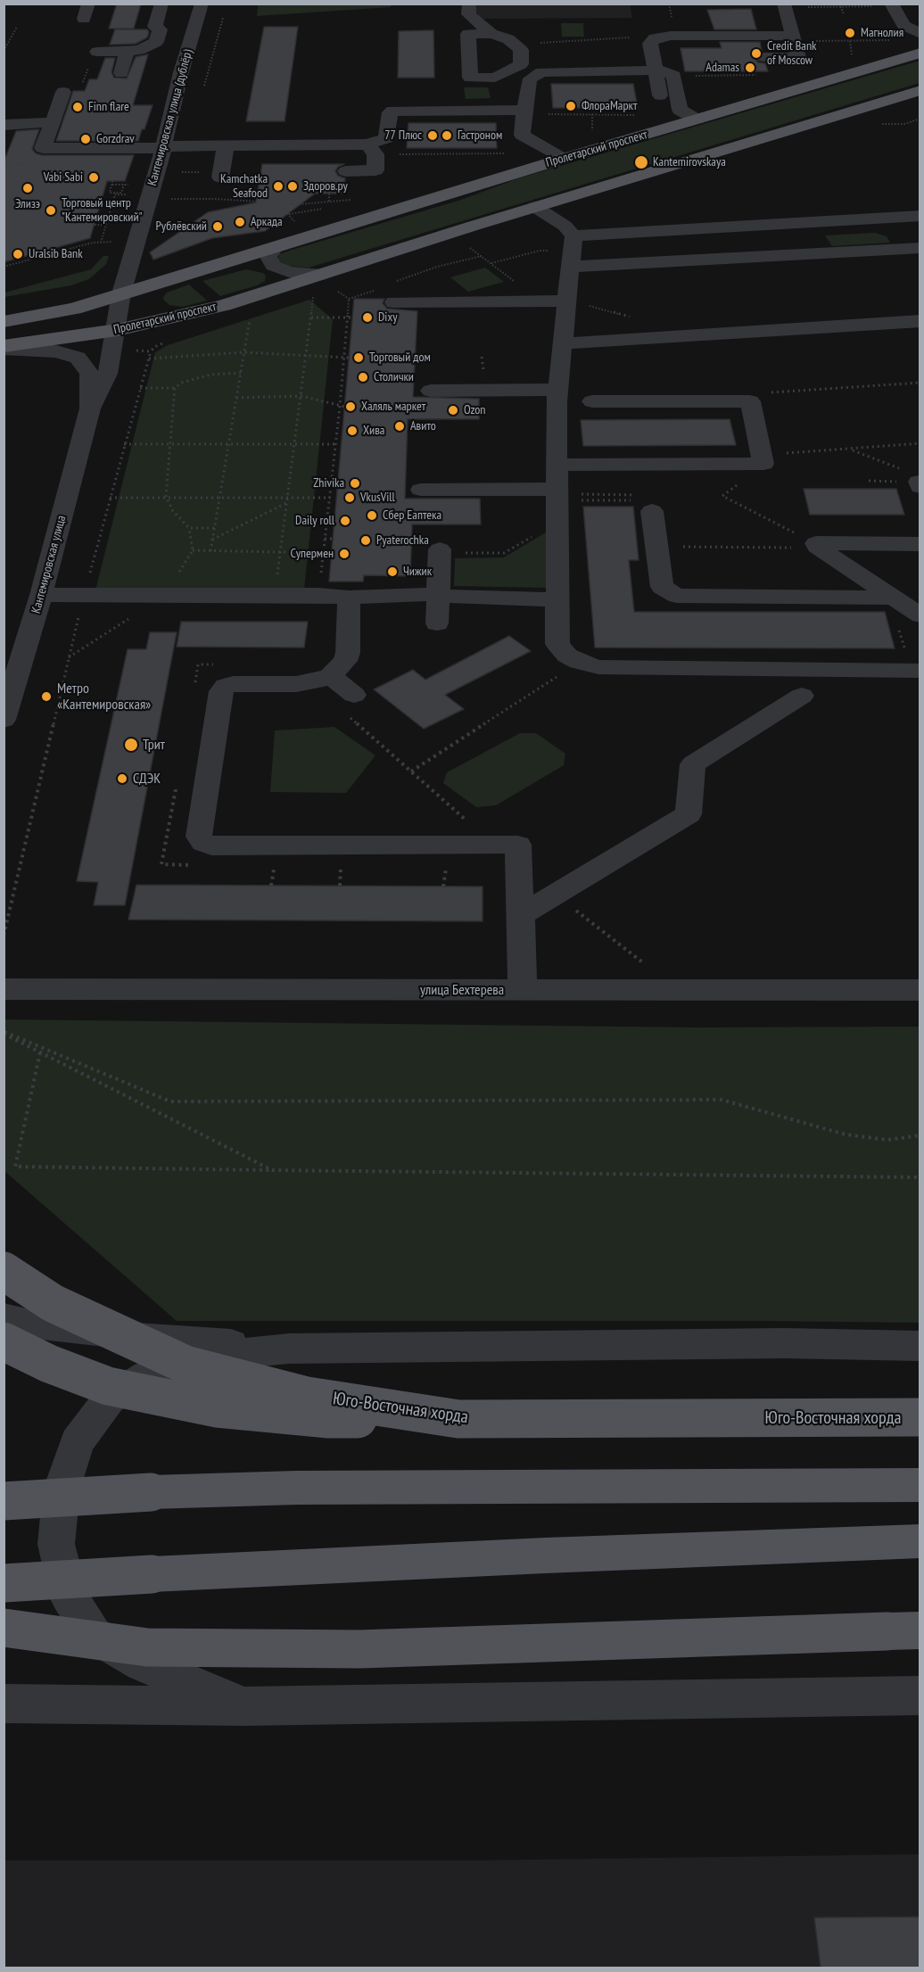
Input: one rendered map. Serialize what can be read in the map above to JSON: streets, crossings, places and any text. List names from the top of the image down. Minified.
{"streets":{"main road":["Пролетарский проспект","Юго-Восточная хорда"],"street":["Кантемировская улица (дублёр)","Кантемировская улица","улица Бехтерева"]},"crossings":[["Кантемировская улица (дублёр)","Пролетарский проспект"],["Кантемировская улица (дублёр)","Кантемировская улица"],["Пролетарский проспект","Кантемировская улица"]],"places":["Магнолия","Credit Bank of Moscow","Adamas","ФлораМаркт","Finn flare","77 Плюс","Гастроном","Gorzdrav","Kantemirovskaya","Vabi Sabi","Kamchatka Seafood","Здоров.ру","Элизэ","Торговый центр \"Кантемировский\"","Аркада","Рублёвский","Uralsib Bank","Dixy","Торговый дом","Столички","Халяль маркет","Ozon","Авито","Хива","Zhivika","VkusVill","Сбер Еаптека","Daily roll","Pyaterochka","Супермен","Чижик","Метро «Кантемировская»","Трит","СДЭК"]}
